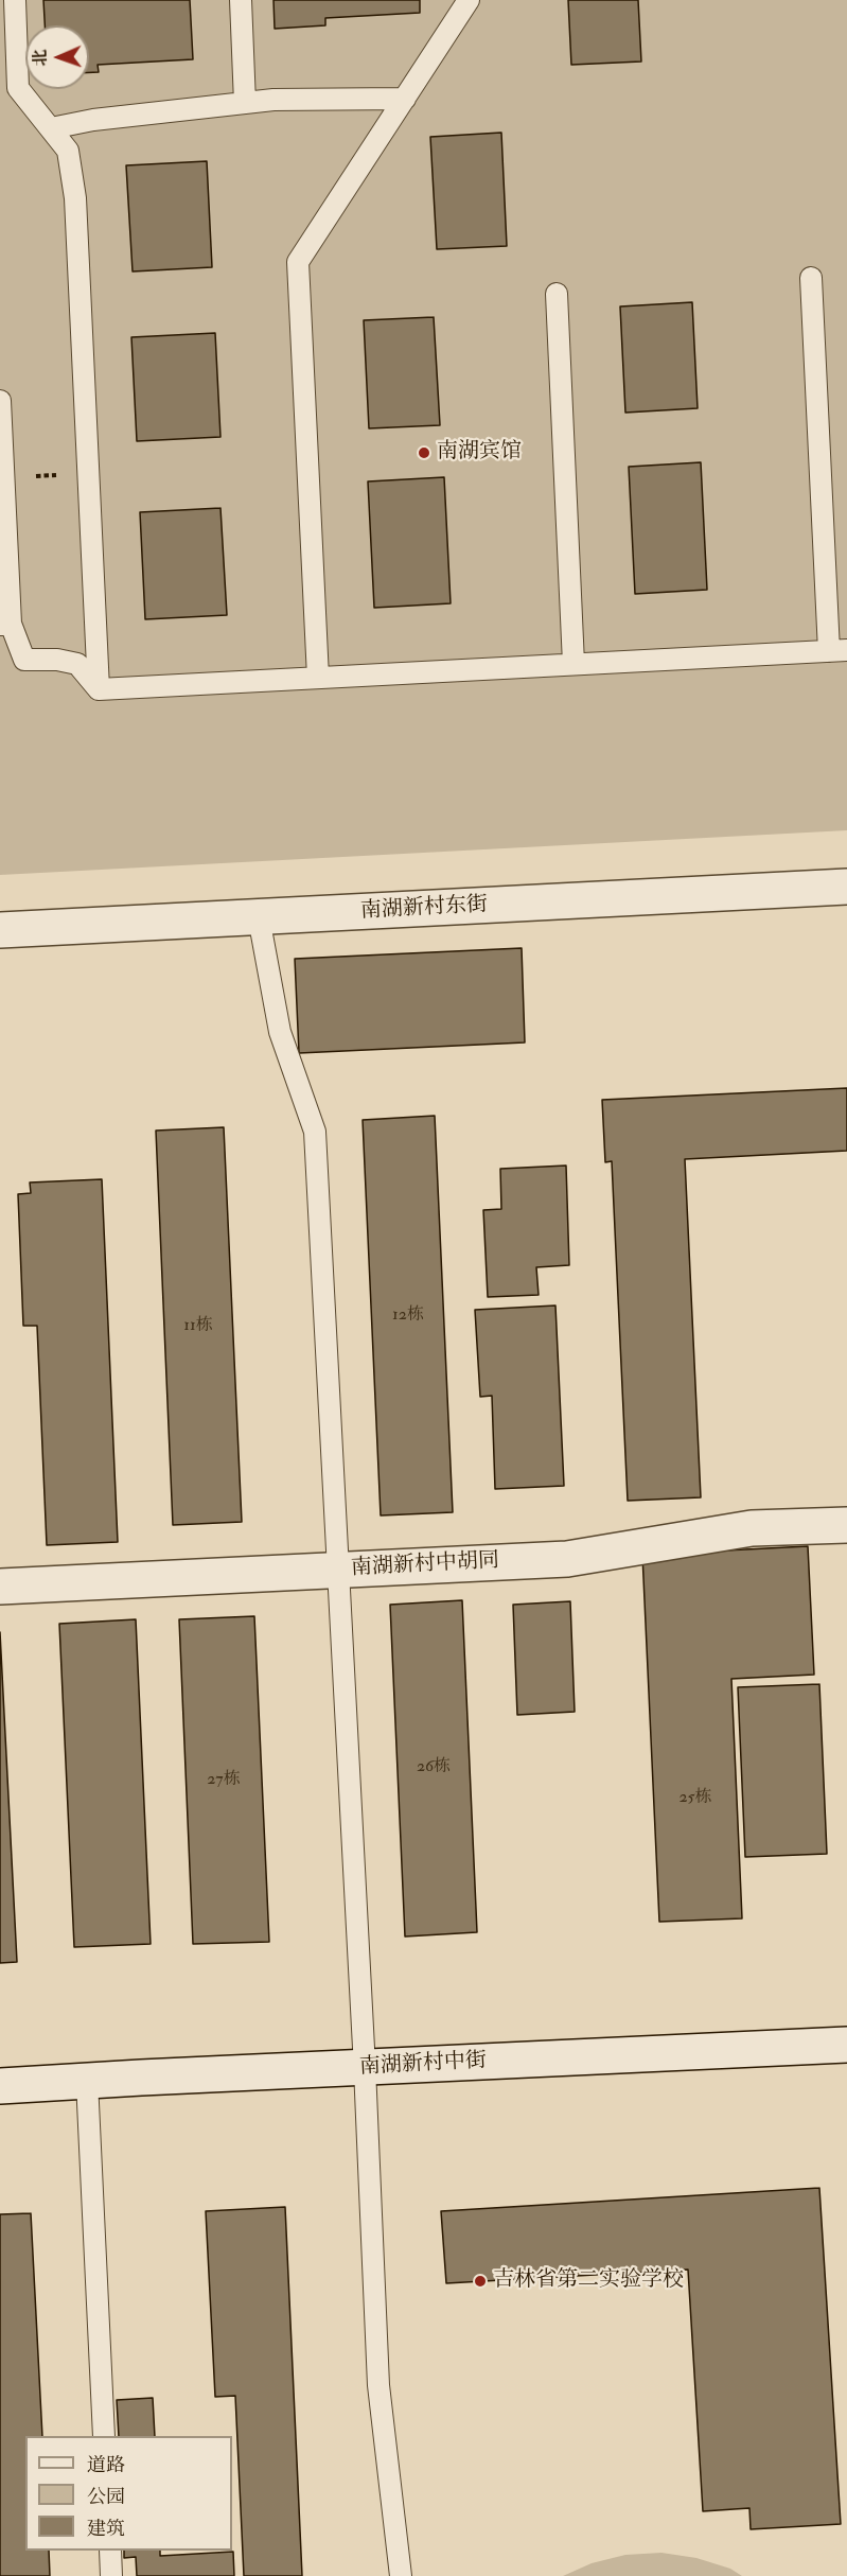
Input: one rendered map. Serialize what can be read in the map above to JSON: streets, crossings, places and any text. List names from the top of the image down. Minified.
{"streets":{"street":["南湖新村东街","南湖新村中胡同","南湖新村中街"]},"places":["南湖宾馆","吉林省第二实验学校"],"house_numbers":["12栋","11栋","26栋","27栋","25栋"],"legend":["道路","公园","建筑"],"north":"left"}
